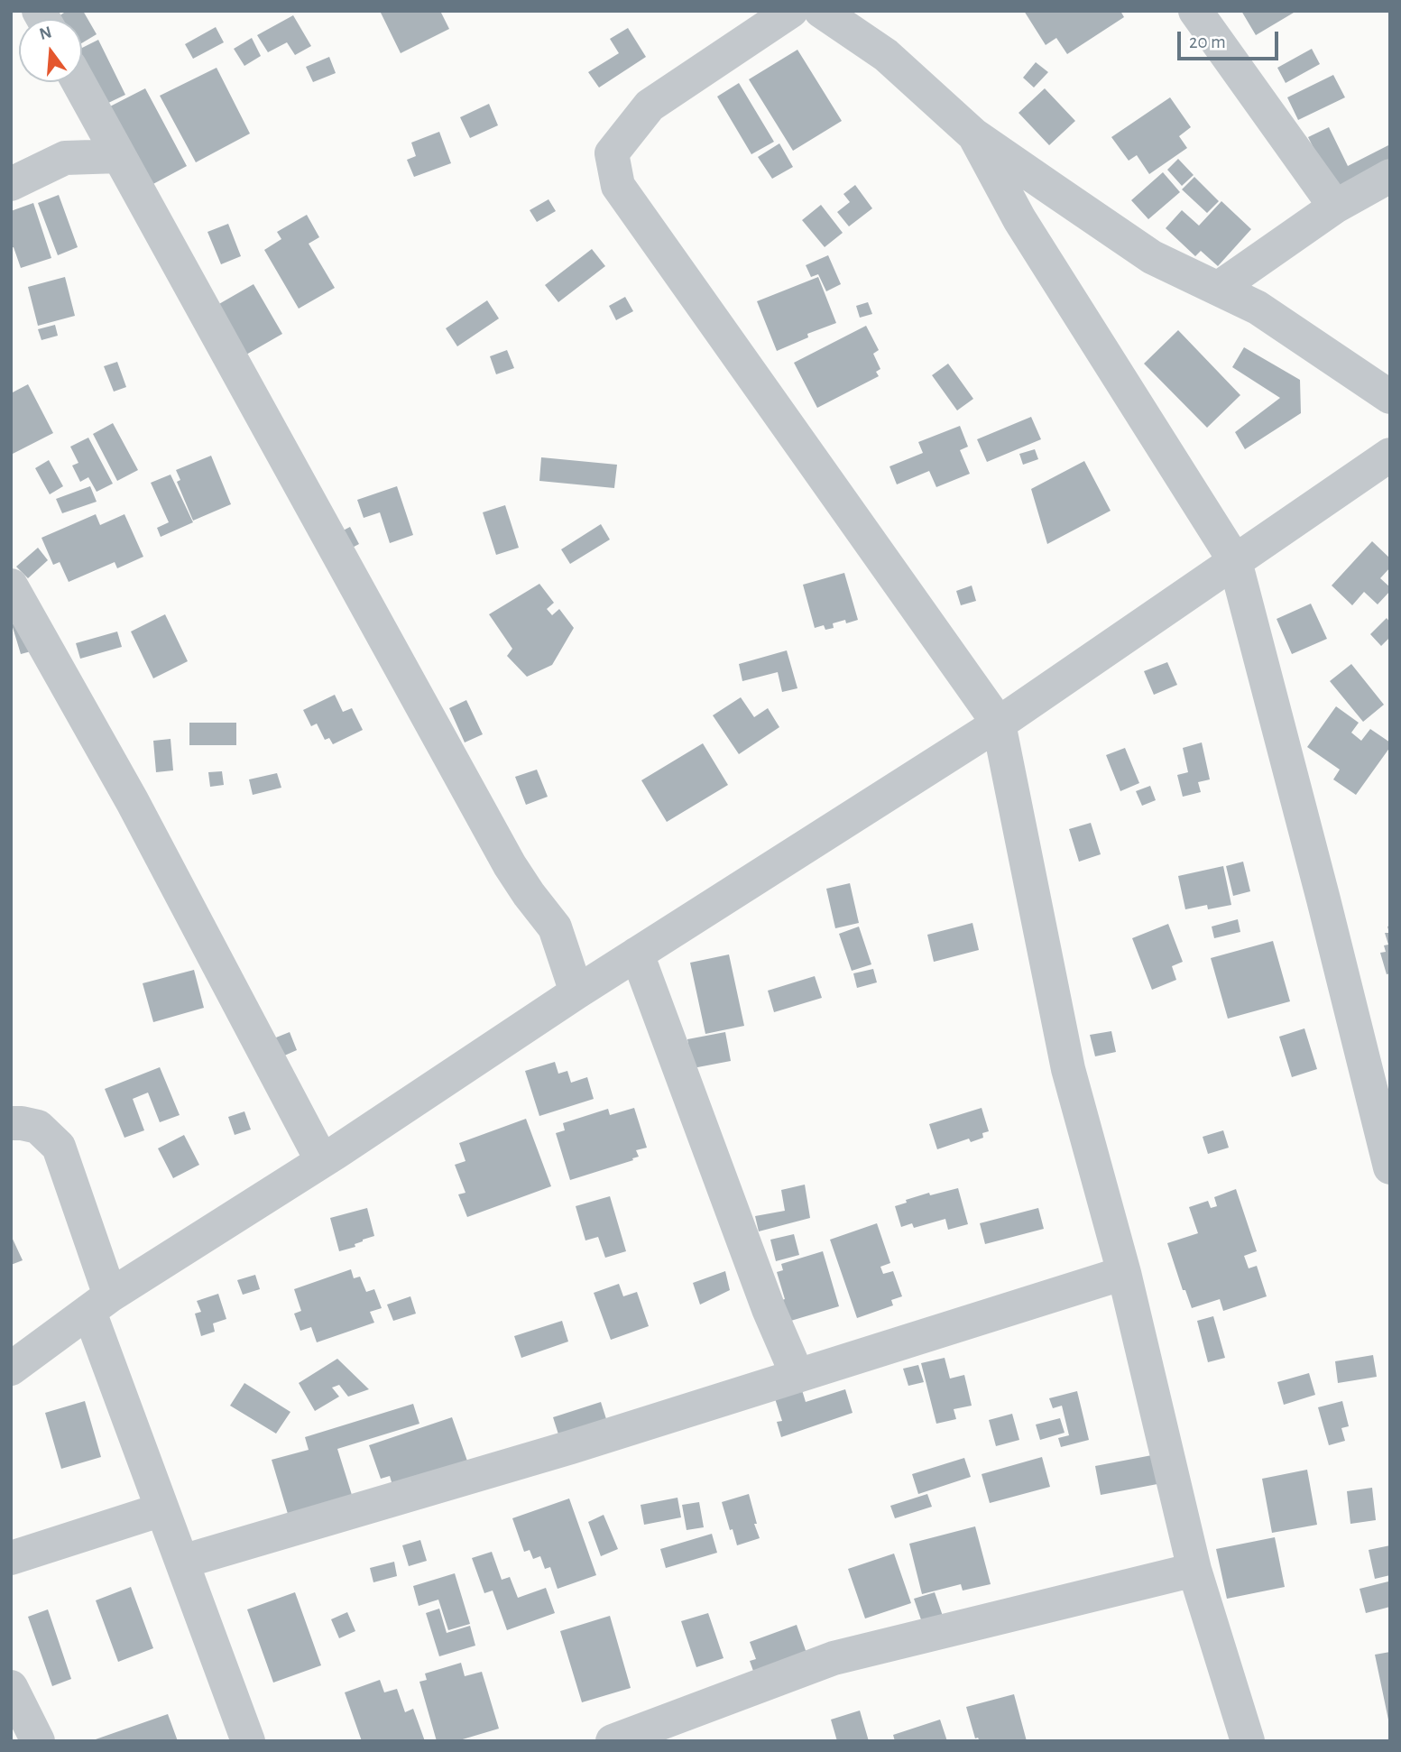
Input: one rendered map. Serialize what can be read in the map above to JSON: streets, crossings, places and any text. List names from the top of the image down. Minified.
{"scale_bar":"20 m","north":"top"}
